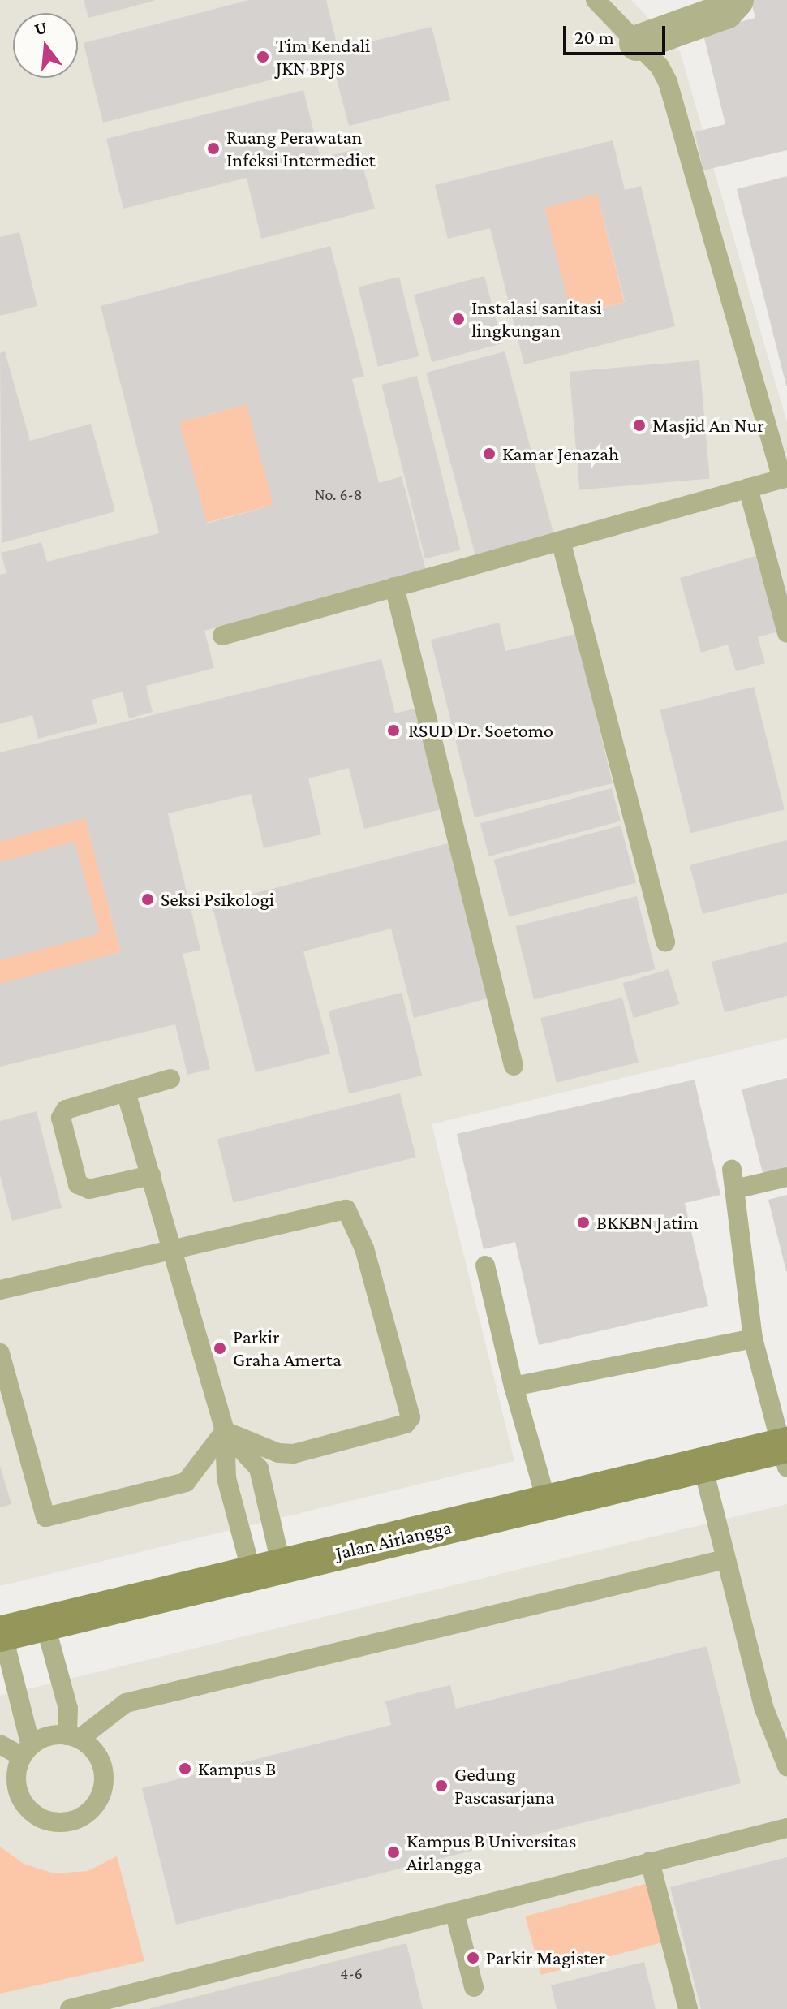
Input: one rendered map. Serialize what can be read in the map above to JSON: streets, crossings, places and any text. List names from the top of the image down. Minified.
{"streets":{"main road":["Jalan Airlangga"]},"places":["Tim Kendali JKN BPJS","Ruang Perawatan Infeksi Intermediet","Instalasi sanitasi lingkungan","Masjid An Nur","Kamar Jenazah","RSUD Dr. Soetomo","Seksi Psikologi","BKKBN Jatim","Parkir Graha Amerta","Kampus B","Gedung Pascasarjana","Kampus B Universitas Airlangga","Parkir Magister"],"house_numbers":["No. 6-8","4-6"],"scale_bar":"20 m","north":"top"}
